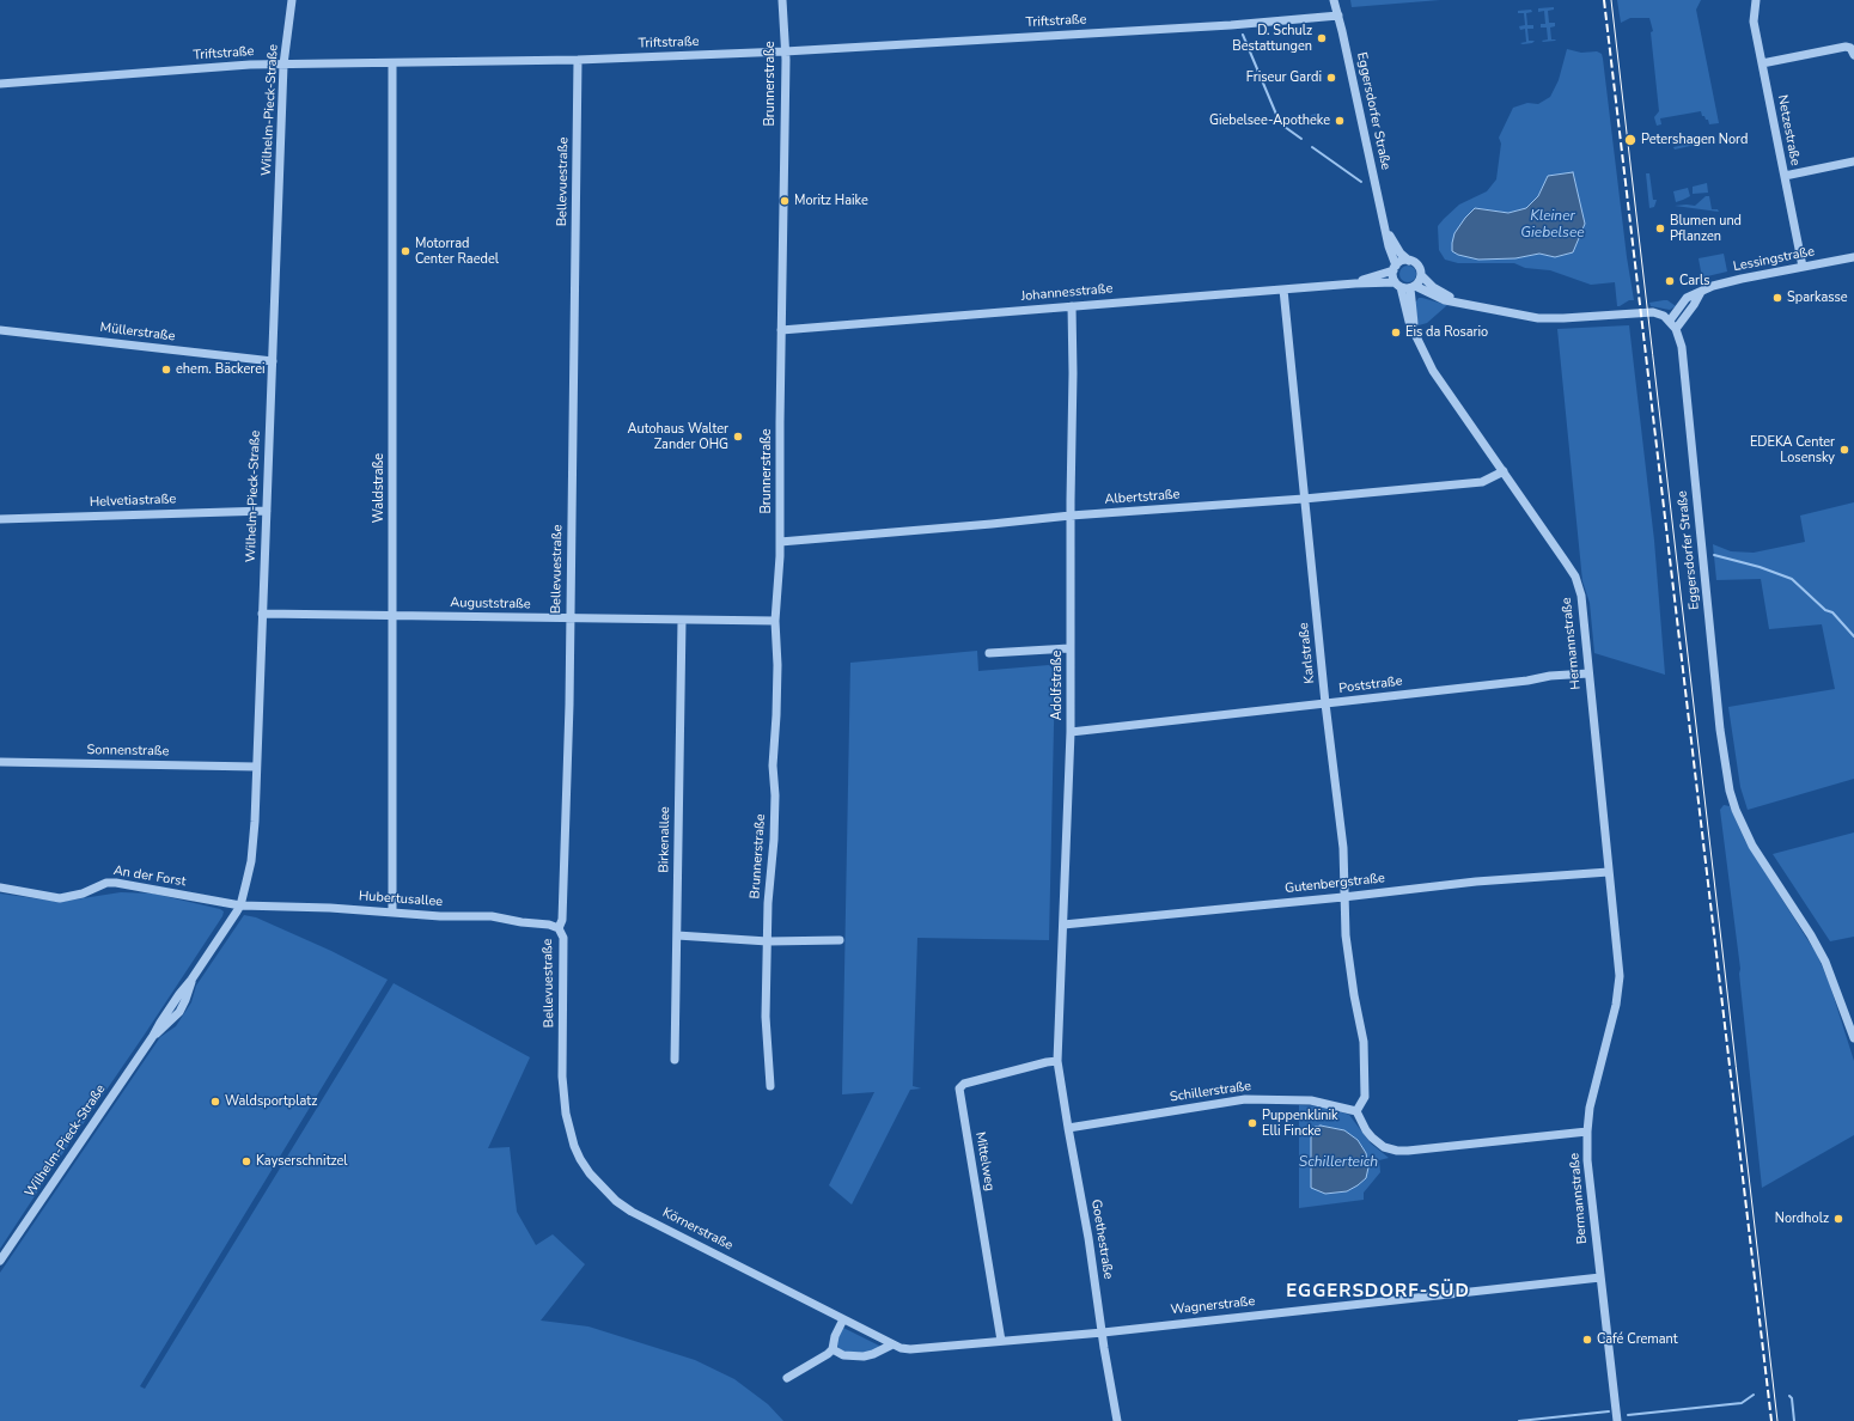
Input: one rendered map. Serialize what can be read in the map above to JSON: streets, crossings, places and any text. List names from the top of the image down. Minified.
{"streets":{"street":["Triftstraße","Brunnerstraße","Wilhelm-Pieck-Straße","Eggersdorfer Straße","Netzestraße","Bellevuestraße","Lessingstraße","Johannesstraße","Müllerstraße","Waldstraße","Albertstraße","Helvetiastraße","Auguststraße","Hermannstraße","Karlstraße","Adolfstraße","Poststraße","Sonnenstraße","Birkenallee","An der Forst","Gutenbergstraße","Hubertusallee","Schillerstraße","Mittelweg","Bermannstraße","Körnerstraße","Goethestraße","Wagnerstraße"]},"crossings":[["Triftstraße","Brunnerstraße"],["Triftstraße","Wilhelm-Pieck-Straße"],["Triftstraße","Eggersdorfer Straße"],["Triftstraße","Bellevuestraße"],["Triftstraße","Waldstraße"],["Brunnerstraße","Johannesstraße"],["Brunnerstraße","Albertstraße"],["Brunnerstraße","Auguststraße"],["Wilhelm-Pieck-Straße","Müllerstraße"],["Wilhelm-Pieck-Straße","Helvetiastraße"],["Wilhelm-Pieck-Straße","Auguststraße"],["Wilhelm-Pieck-Straße","Sonnenstraße"],["Wilhelm-Pieck-Straße","An der Forst"],["Wilhelm-Pieck-Straße","Hubertusallee"],["Eggersdorfer Straße","Lessingstraße"],["Eggersdorfer Straße","Johannesstraße"],["Eggersdorfer Straße","Hermannstraße"],["Netzestraße","Lessingstraße"],["Bellevuestraße","Auguststraße"],["Bellevuestraße","Hubertusallee"],["Bellevuestraße","Körnerstraße"],["Johannesstraße","Hermannstraße"],["Johannesstraße","Karlstraße"],["Johannesstraße","Adolfstraße"],["Waldstraße","Auguststraße"],["Waldstraße","Hubertusallee"],["Albertstraße","Hermannstraße"],["Albertstraße","Karlstraße"],["Albertstraße","Adolfstraße"],["Auguststraße","Birkenallee"],["Hermannstraße","Poststraße"],["Hermannstraße","Gutenbergstraße"],["Hermannstraße","Bermannstraße"],["Karlstraße","Poststraße"],["Karlstraße","Gutenbergstraße"],["Karlstraße","Schillerstraße"],["Adolfstraße","Poststraße"],["Adolfstraße","Gutenbergstraße"],["Adolfstraße","Mittelweg"],["Adolfstraße","Goethestraße"],["An der Forst","Hubertusallee"],["Schillerstraße","Goethestraße"],["Mittelweg","Goethestraße"],["Mittelweg","Wagnerstraße"],["Bermannstraße","Wagnerstraße"],["Körnerstraße","Wagnerstraße"],["Goethestraße","Wagnerstraße"]],"districts":["EGGERSDORF-SÜD"],"water":["Kleiner Giebelsee","Schillerteich"],"places":["D. Schulz Bestattungen","Friseur Gardi","Giebelsee-Apotheke","Petershagen Nord","Moritz Haike","Blumen und Pflanzen","Motorrad Center Raedel","Carls","Sparkasse","Eis da Rosario","ehem. Bäckerei","Autohaus Walter Zander OHG","EDEKA Center Losensky","Waldsportplatz","Puppenklinik Elli Fincke","Kayserschnitzel","Nordholz","Café Cremant"]}
